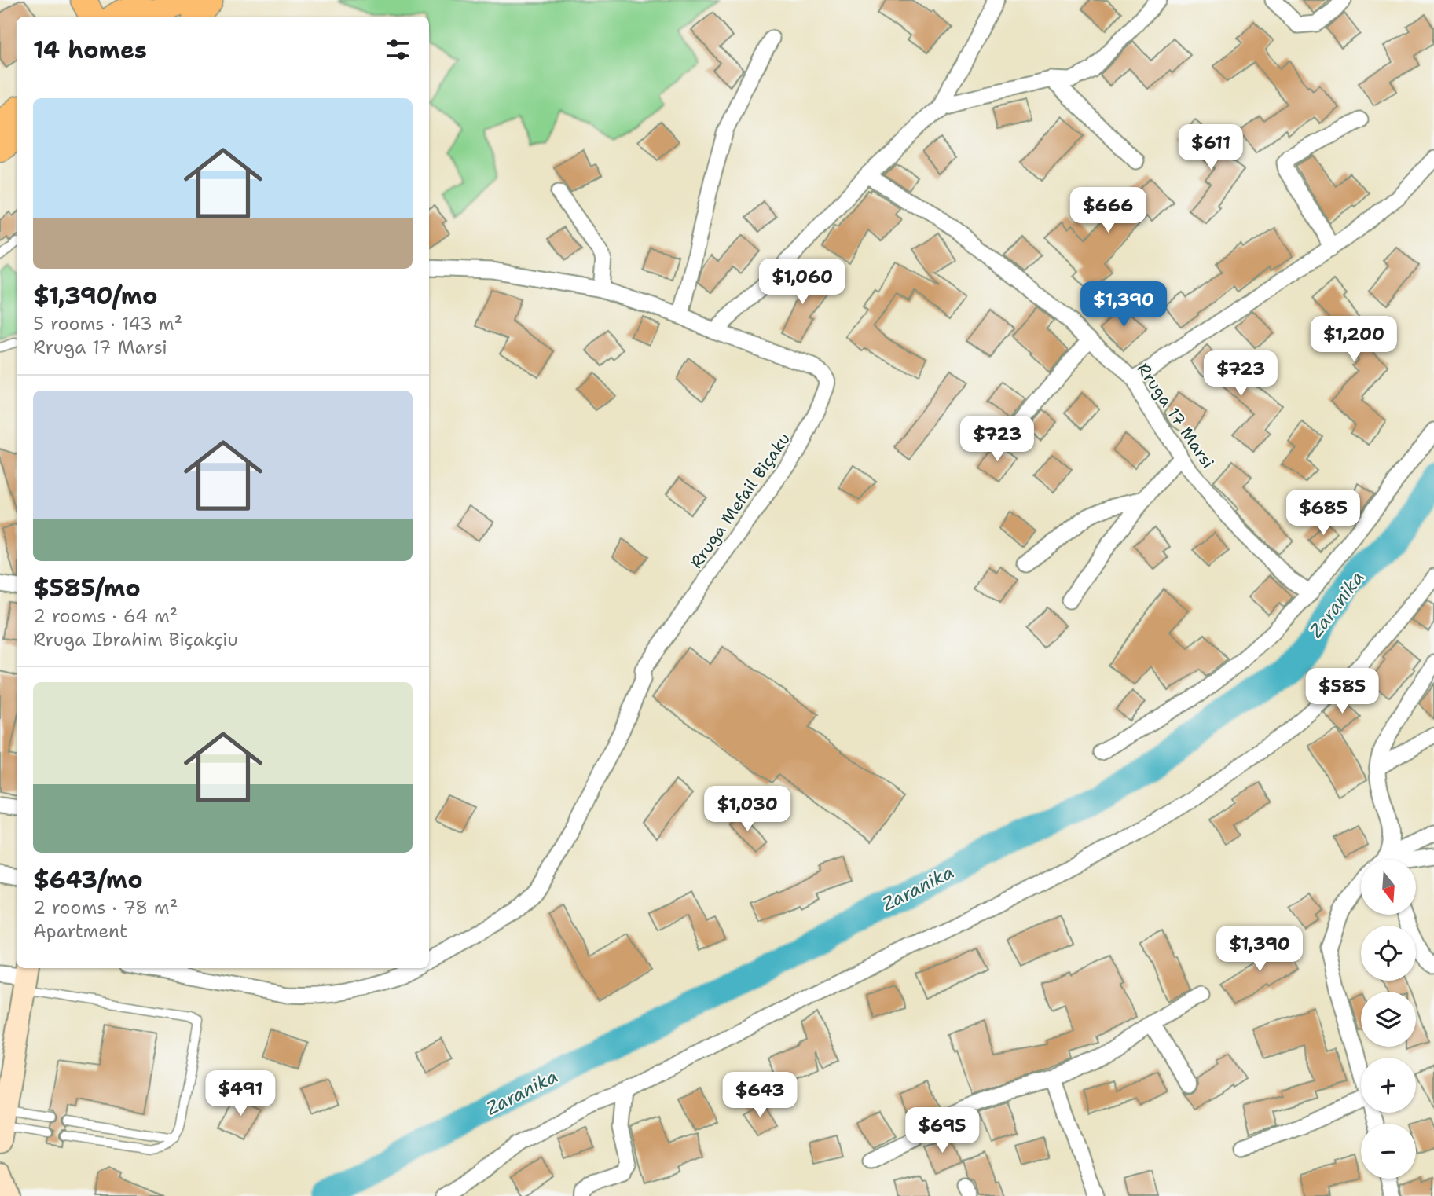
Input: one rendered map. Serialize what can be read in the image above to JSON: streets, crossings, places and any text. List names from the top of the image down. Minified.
{"streets":{"street":["Rruga 17 Marsi","Rruga Mefail Biçaku"]},"water":["Zaranika"],"north":"bottom","page":{"heading":"14 homes","list":[{"name":"$1,390/mo","note":"5 rooms · 143 m² · Rruga 17 Marsi"},{"name":"$585/mo","note":"2 rooms · 64 m² · Rruga Ibrahim Biçakçiu"},{"name":"$643/mo","note":"2 rooms · 78 m² · Apartment"}],"price":["$611","$666","$1,060","$1,390","$1,200","$723","$723","$685","$585","$1,030","$1,390","$491","$643","$695"],"map_buttons":["+","−"]}}
